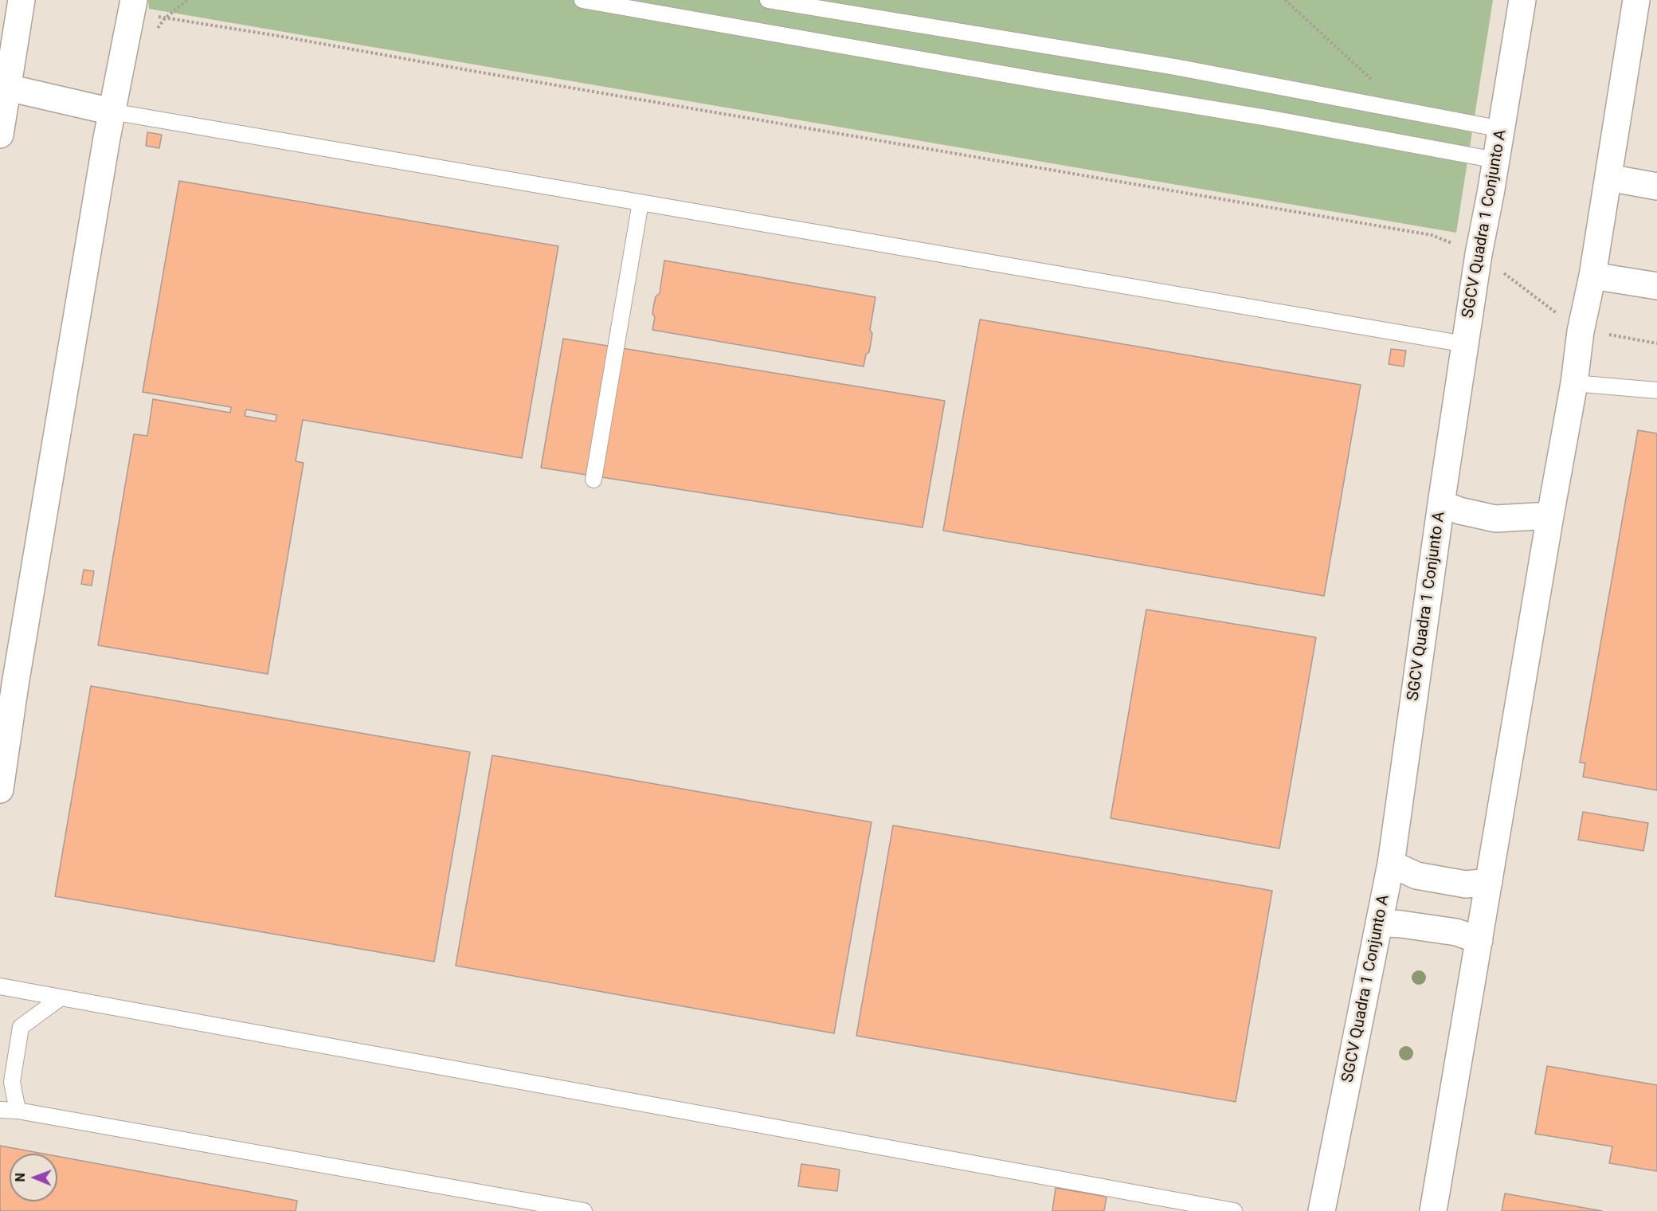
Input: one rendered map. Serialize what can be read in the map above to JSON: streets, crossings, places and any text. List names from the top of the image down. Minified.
{"streets":{"street":["SGCV Quadra 1 Conjunto A"]},"north":"left"}
